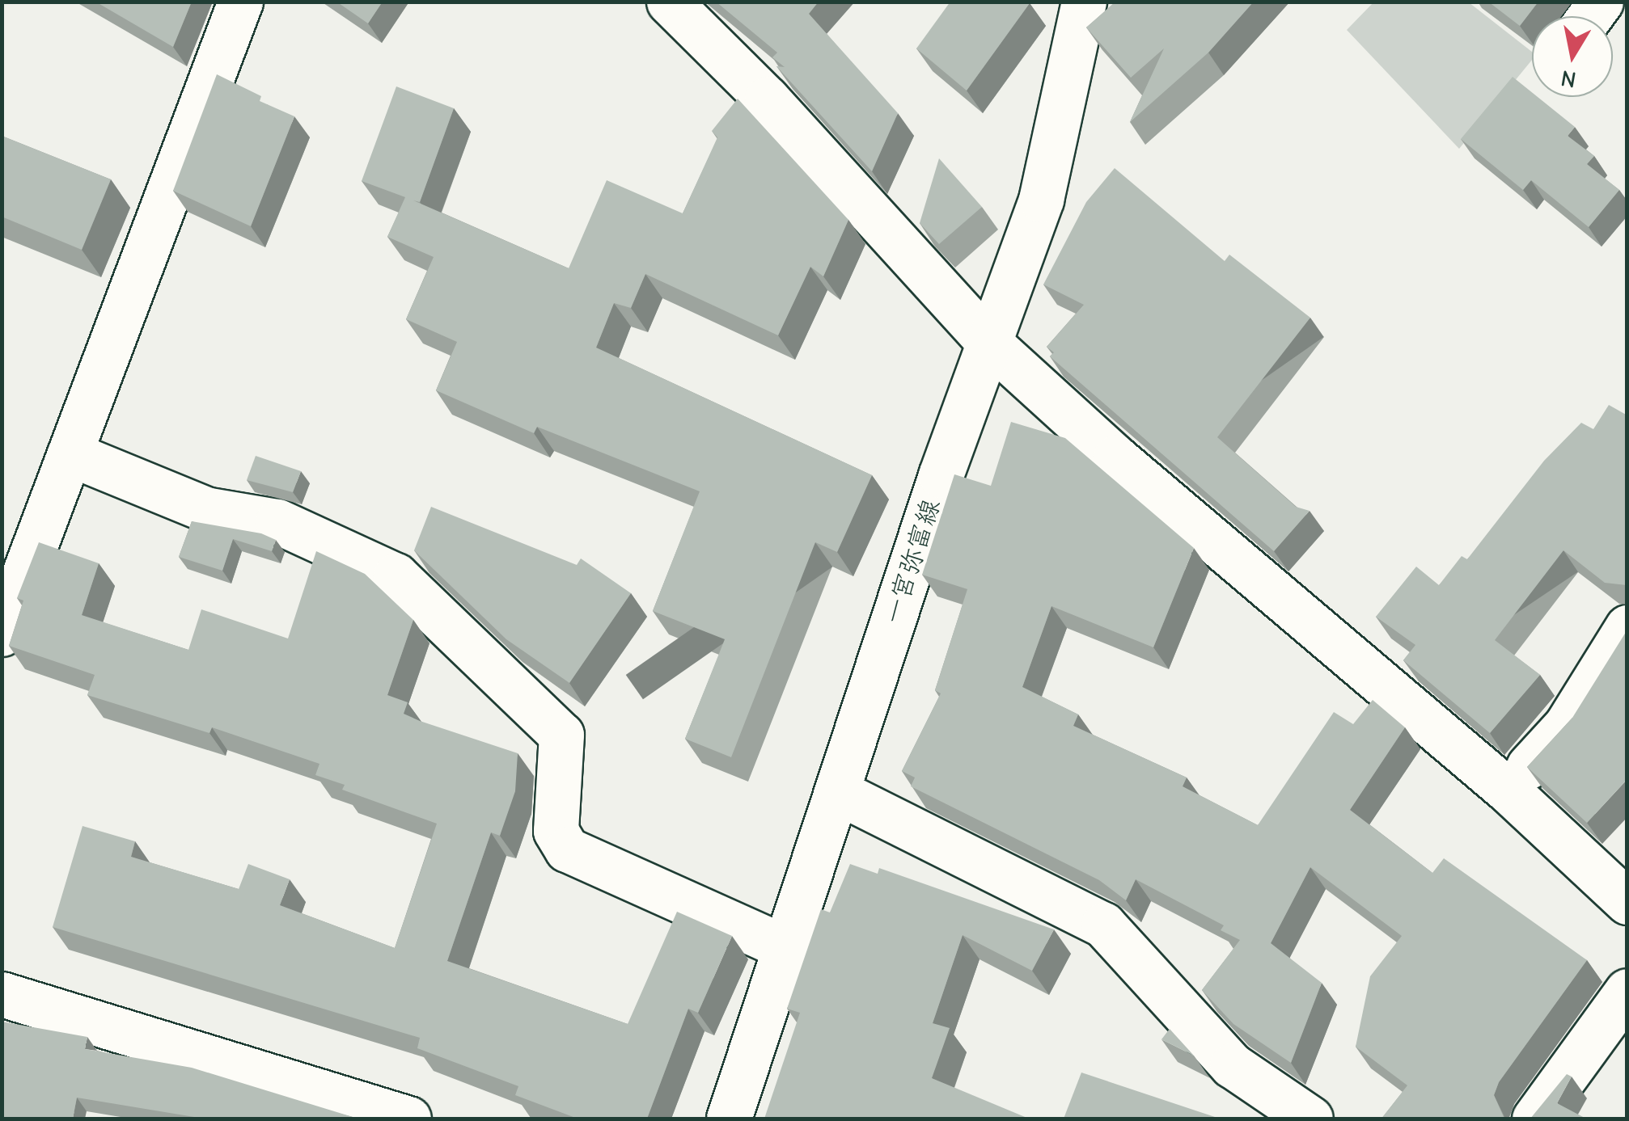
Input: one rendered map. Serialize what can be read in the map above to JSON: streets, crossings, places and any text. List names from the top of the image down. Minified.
{"streets":{"street":["一宮弥富線"]},"north":"bottom"}
